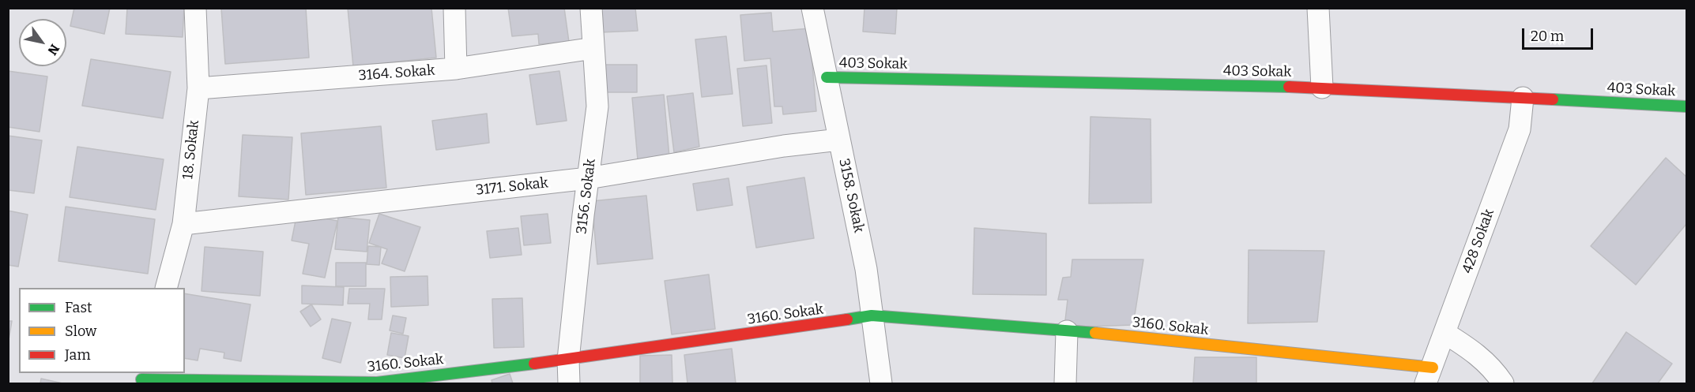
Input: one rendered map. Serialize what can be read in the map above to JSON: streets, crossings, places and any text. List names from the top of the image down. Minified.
{"streets":{"street":["403 Sokak","3164. Sokak","18. Sokak","3171. Sokak","3158. Sokak","3156. Sokak","428 Sokak","3160. Sokak"]},"crossings":[["403 Sokak","3158. Sokak"],["403 Sokak","428 Sokak"],["3164. Sokak","18. Sokak"],["3164. Sokak","3156. Sokak"],["18. Sokak","3171. Sokak"],["3171. Sokak","3158. Sokak"],["3171. Sokak","3156. Sokak"],["3158. Sokak","3160. Sokak"],["3156. Sokak","3160. Sokak"],["428 Sokak","3160. Sokak"]],"legend":["Fast","Slow","Jam"],"scale_bar":"20 m","north":"bottom right"}
